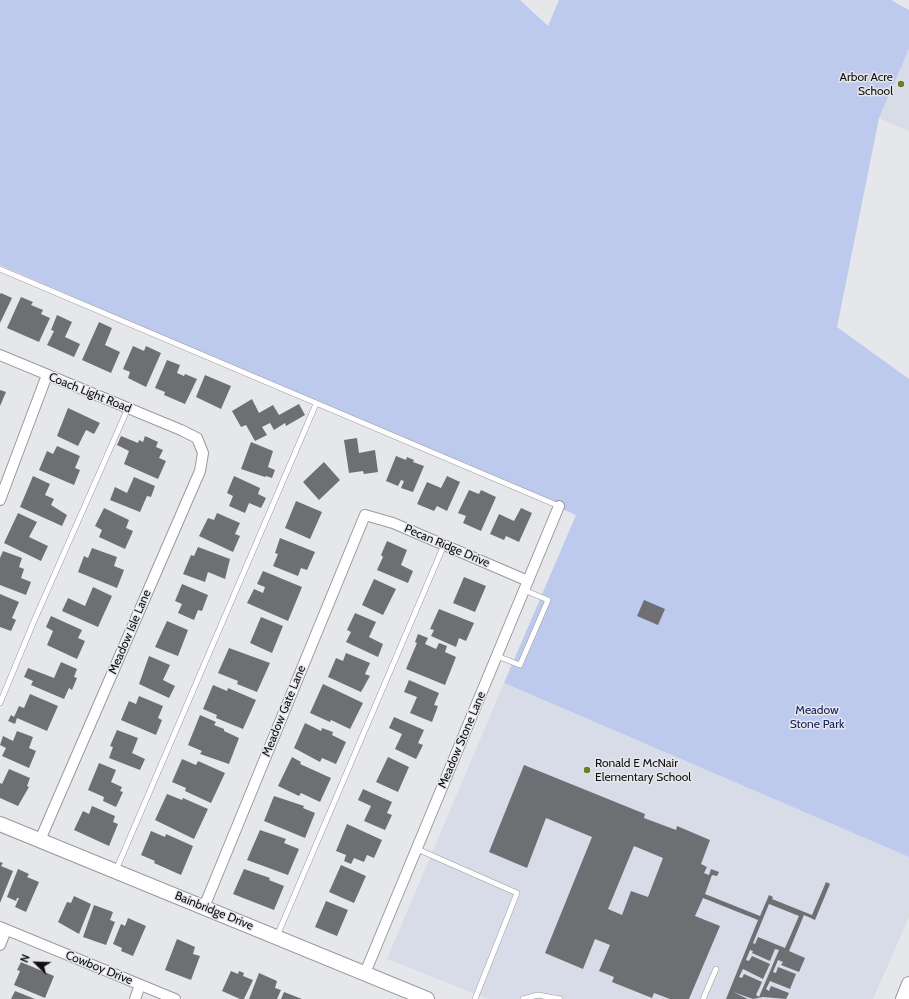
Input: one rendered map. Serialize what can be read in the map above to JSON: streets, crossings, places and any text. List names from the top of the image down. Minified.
{"streets":{"street":["Coach Light Road","Pecan Ridge Drive","Meadow Isle Lane","Meadow Gate Lane","Meadow Stone Lane","Bainbridge Drive","Cowboy Drive"]},"crossings":[["Coach Light Road","Meadow Isle Lane"],["Pecan Ridge Drive","Meadow Gate Lane"],["Pecan Ridge Drive","Meadow Stone Lane"],["Meadow Isle Lane","Bainbridge Drive"],["Meadow Gate Lane","Bainbridge Drive"],["Meadow Stone Lane","Bainbridge Drive"]],"parks":["Meadow Stone Park"],"places":["Arbor Acre School","Ronald E McNair Elementary School"],"north":"top left"}
